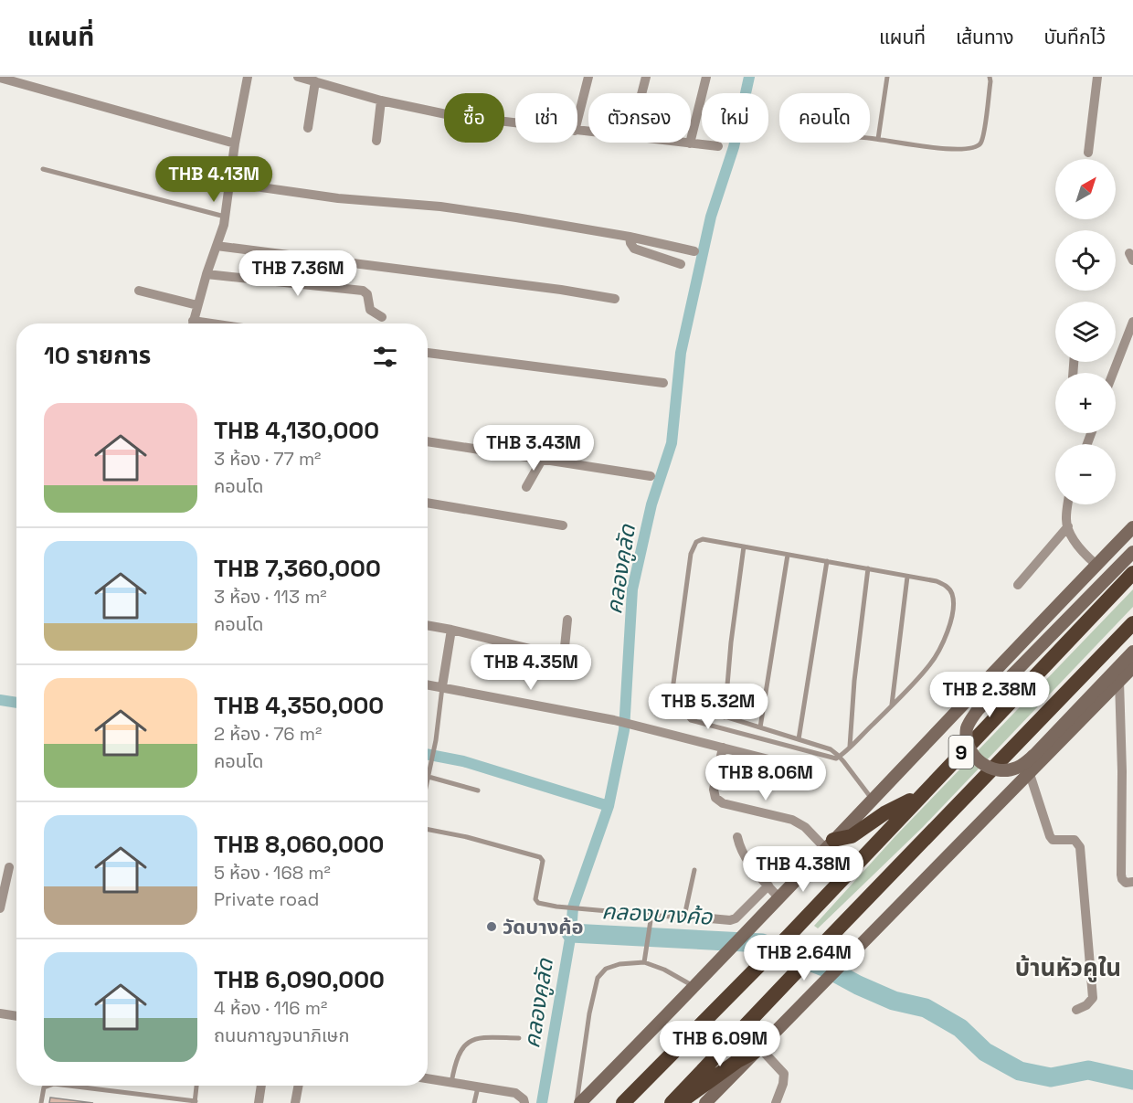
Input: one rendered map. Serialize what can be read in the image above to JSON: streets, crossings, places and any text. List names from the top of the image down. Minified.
{"streets":{"highway":["9"]},"districts":["บ้านหัวคูใน"],"water":["คลองคูลัด","คลองบางค้อ"],"places":["วัดบางค้อ"],"north":"top right","page":{"header":"แผนที่","nav":["แผนที่","เส้นทาง","บันทึกไว้"],"chip":["ซื้อ","เช่า","ตัวกรอง","ใหม่","คอนโด"],"price":["THB 4.13M","THB 7.36M","THB 3.43M","THB 4.35M","THB 2.38M","THB 5.32M","THB 8.06M","THB 4.38M","THB 2.64M","THB 6.09M"],"map_buttons":["+","−"],"heading":"10 รายการ","list":[{"name":"THB 4,130,000","note":"3 ห้อง · 77 m² · คอนโด"},{"name":"THB 7,360,000","note":"3 ห้อง · 113 m² · คอนโด"},{"name":"THB 4,350,000","note":"2 ห้อง · 76 m² · คอนโด"},{"name":"THB 8,060,000","note":"5 ห้อง · 168 m² · Private road"},{"name":"THB 6,090,000","note":"4 ห้อง · 116 m² · ถนนกาญจนาภิเษก"}]}}
